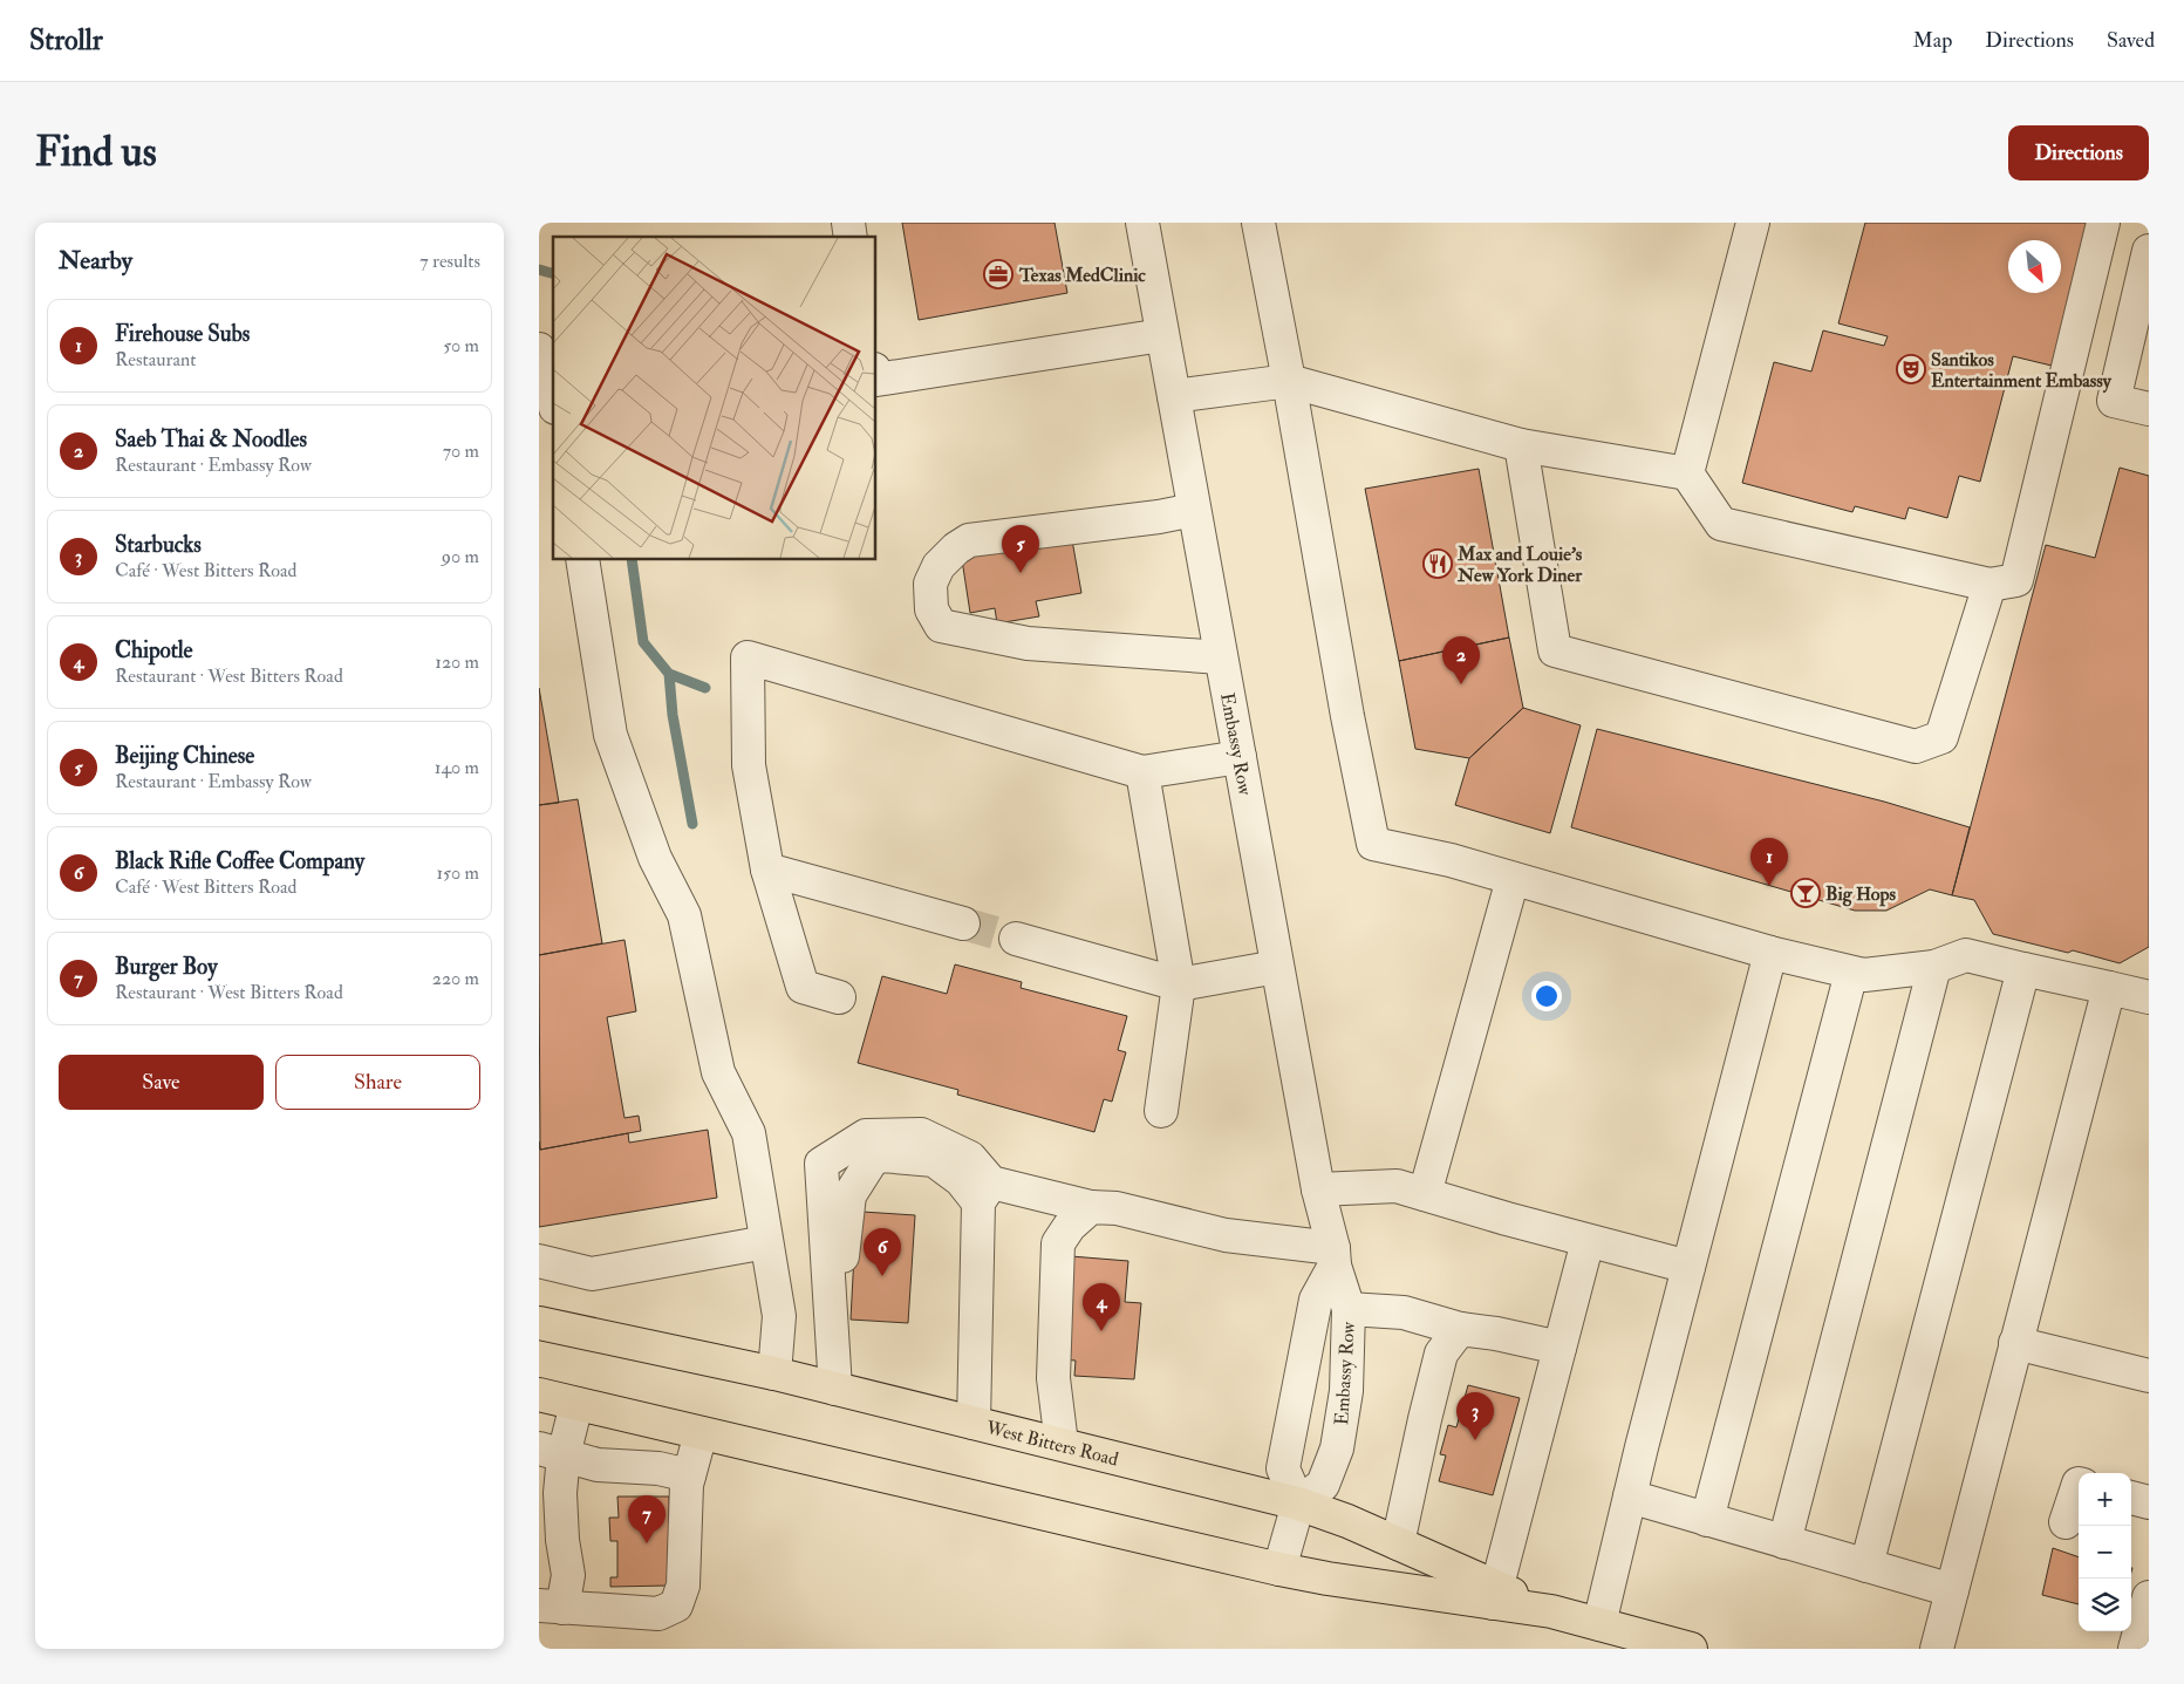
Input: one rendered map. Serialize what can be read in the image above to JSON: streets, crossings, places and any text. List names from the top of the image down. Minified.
{"streets":{"main road":["West Bitters Road"],"street":["Embassy Row"]},"crossings":[["Embassy Row","West Bitters Road"]],"places":{"office":["Texas MedClinic"],"theatre":["Santikos Entertainment Embassy"],"restaurant":["Max and Louie's New York Diner"],"bar":["Big Hops"]},"north":"bottom right","page":{"header":"Strollr","nav":["Map","Directions","Saved"],"buttons":["Directions",["Save","Share"]],"title":"Find us","heading":["Nearby","7 results"],"list":[{"mark":"1","name":"Firehouse Subs","note":"Restaurant","value":"50 m"},{"mark":"2","name":"Saeb Thai & Noodles","note":"Restaurant · Embassy Row","value":"70 m"},{"mark":"3","name":"Starbucks","note":"Café · West Bitters Road","value":"90 m"},{"mark":"4","name":"Chipotle","note":"Restaurant · West Bitters Road","value":"120 m"},{"mark":"5","name":"Beijing Chinese","note":"Restaurant · Embassy Row","value":"140 m"},{"mark":"6","name":"Black Rifle Coffee Company","note":"Café · West Bitters Road","value":"150 m"},{"mark":"7","name":"Burger Boy","note":"Restaurant · West Bitters Road","value":"220 m"}],"pins":["5","2","1","6","4","3","7"],"map_buttons":["+","−"]}}
